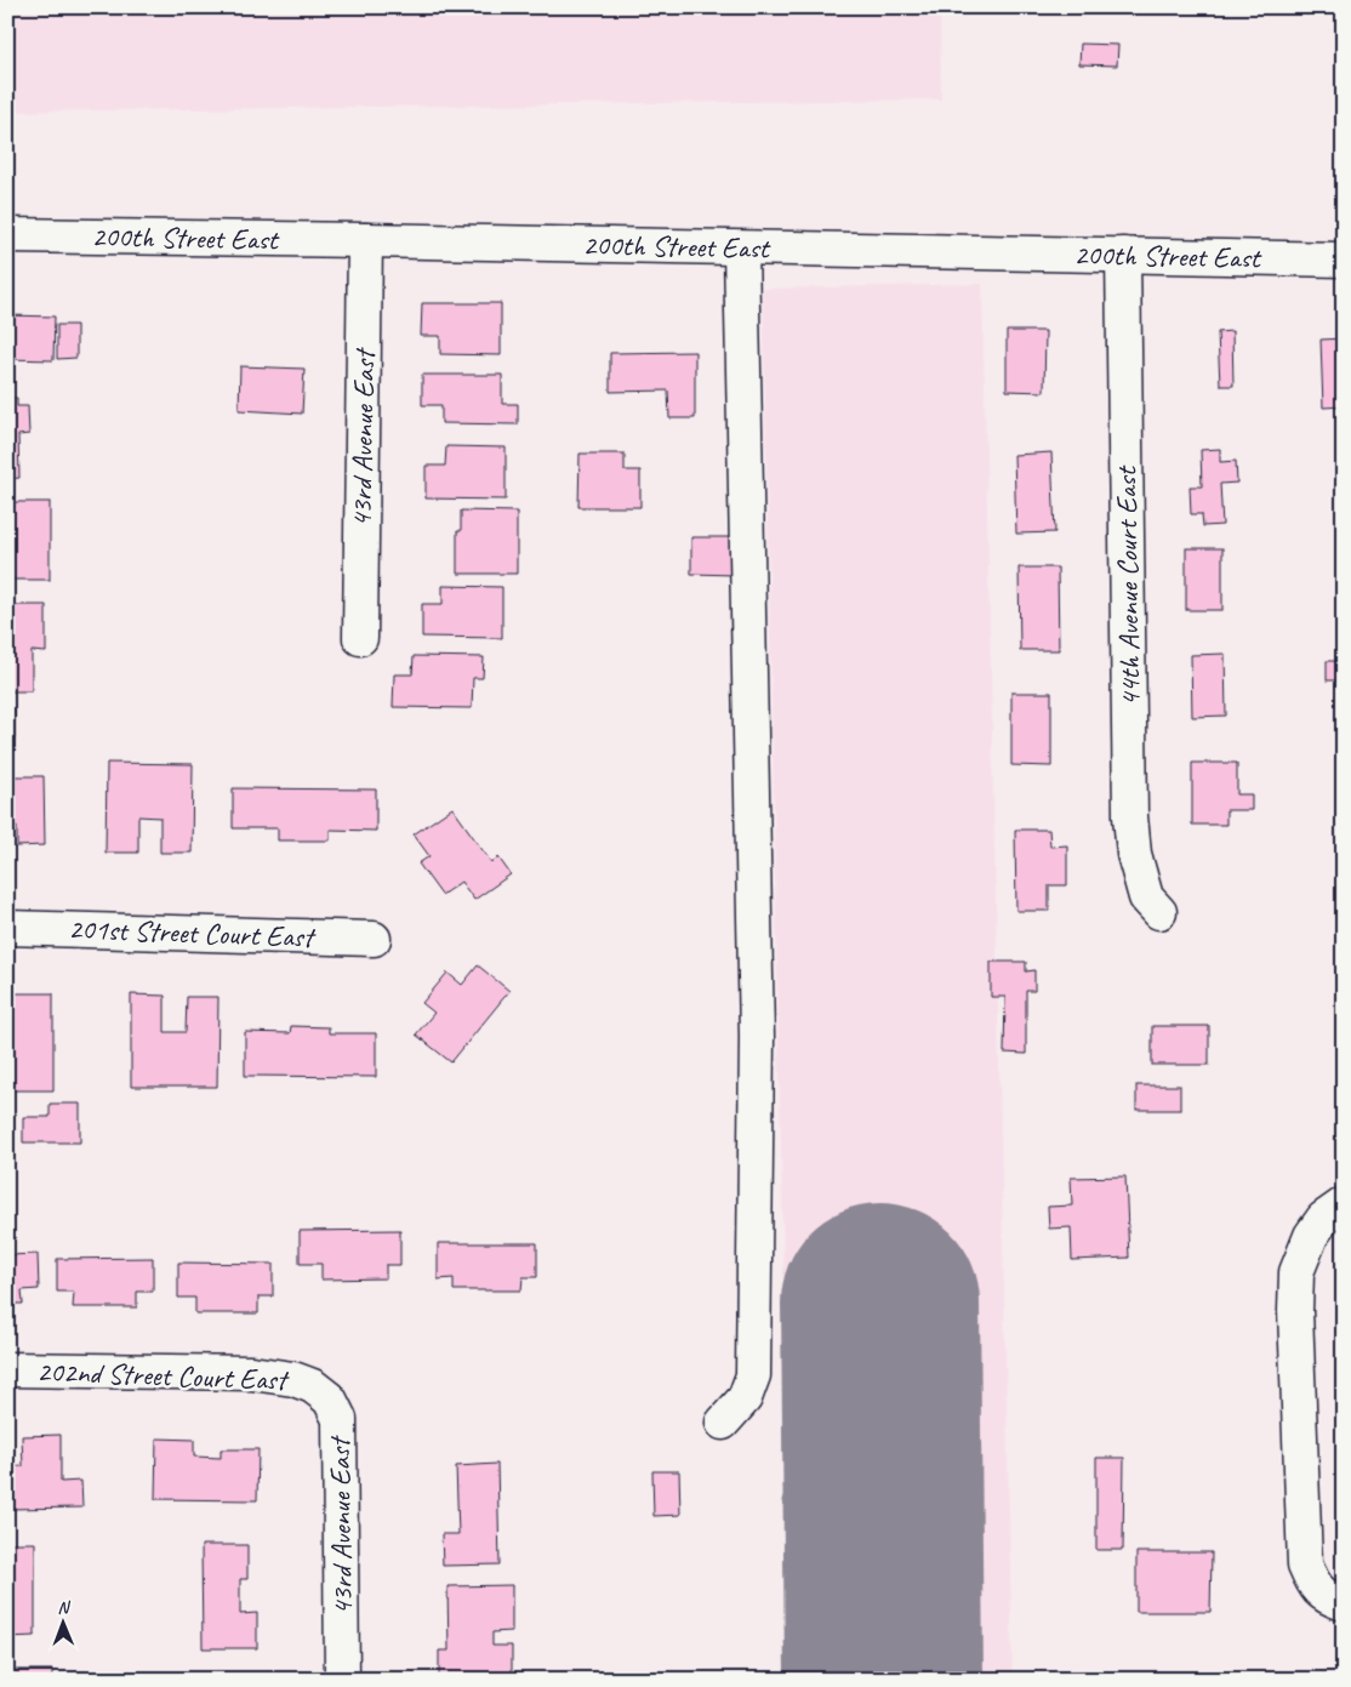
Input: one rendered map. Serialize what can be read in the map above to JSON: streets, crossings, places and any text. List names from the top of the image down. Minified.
{"streets":{"street":["200th Street East","43rd Avenue East","44th Avenue Court East","201st Street Court East","202nd Street Court East"]},"crossings":[["200th Street East","43rd Avenue East"],["200th Street East","44th Avenue Court East"],["43rd Avenue East","202nd Street Court East"]],"north":"top"}
